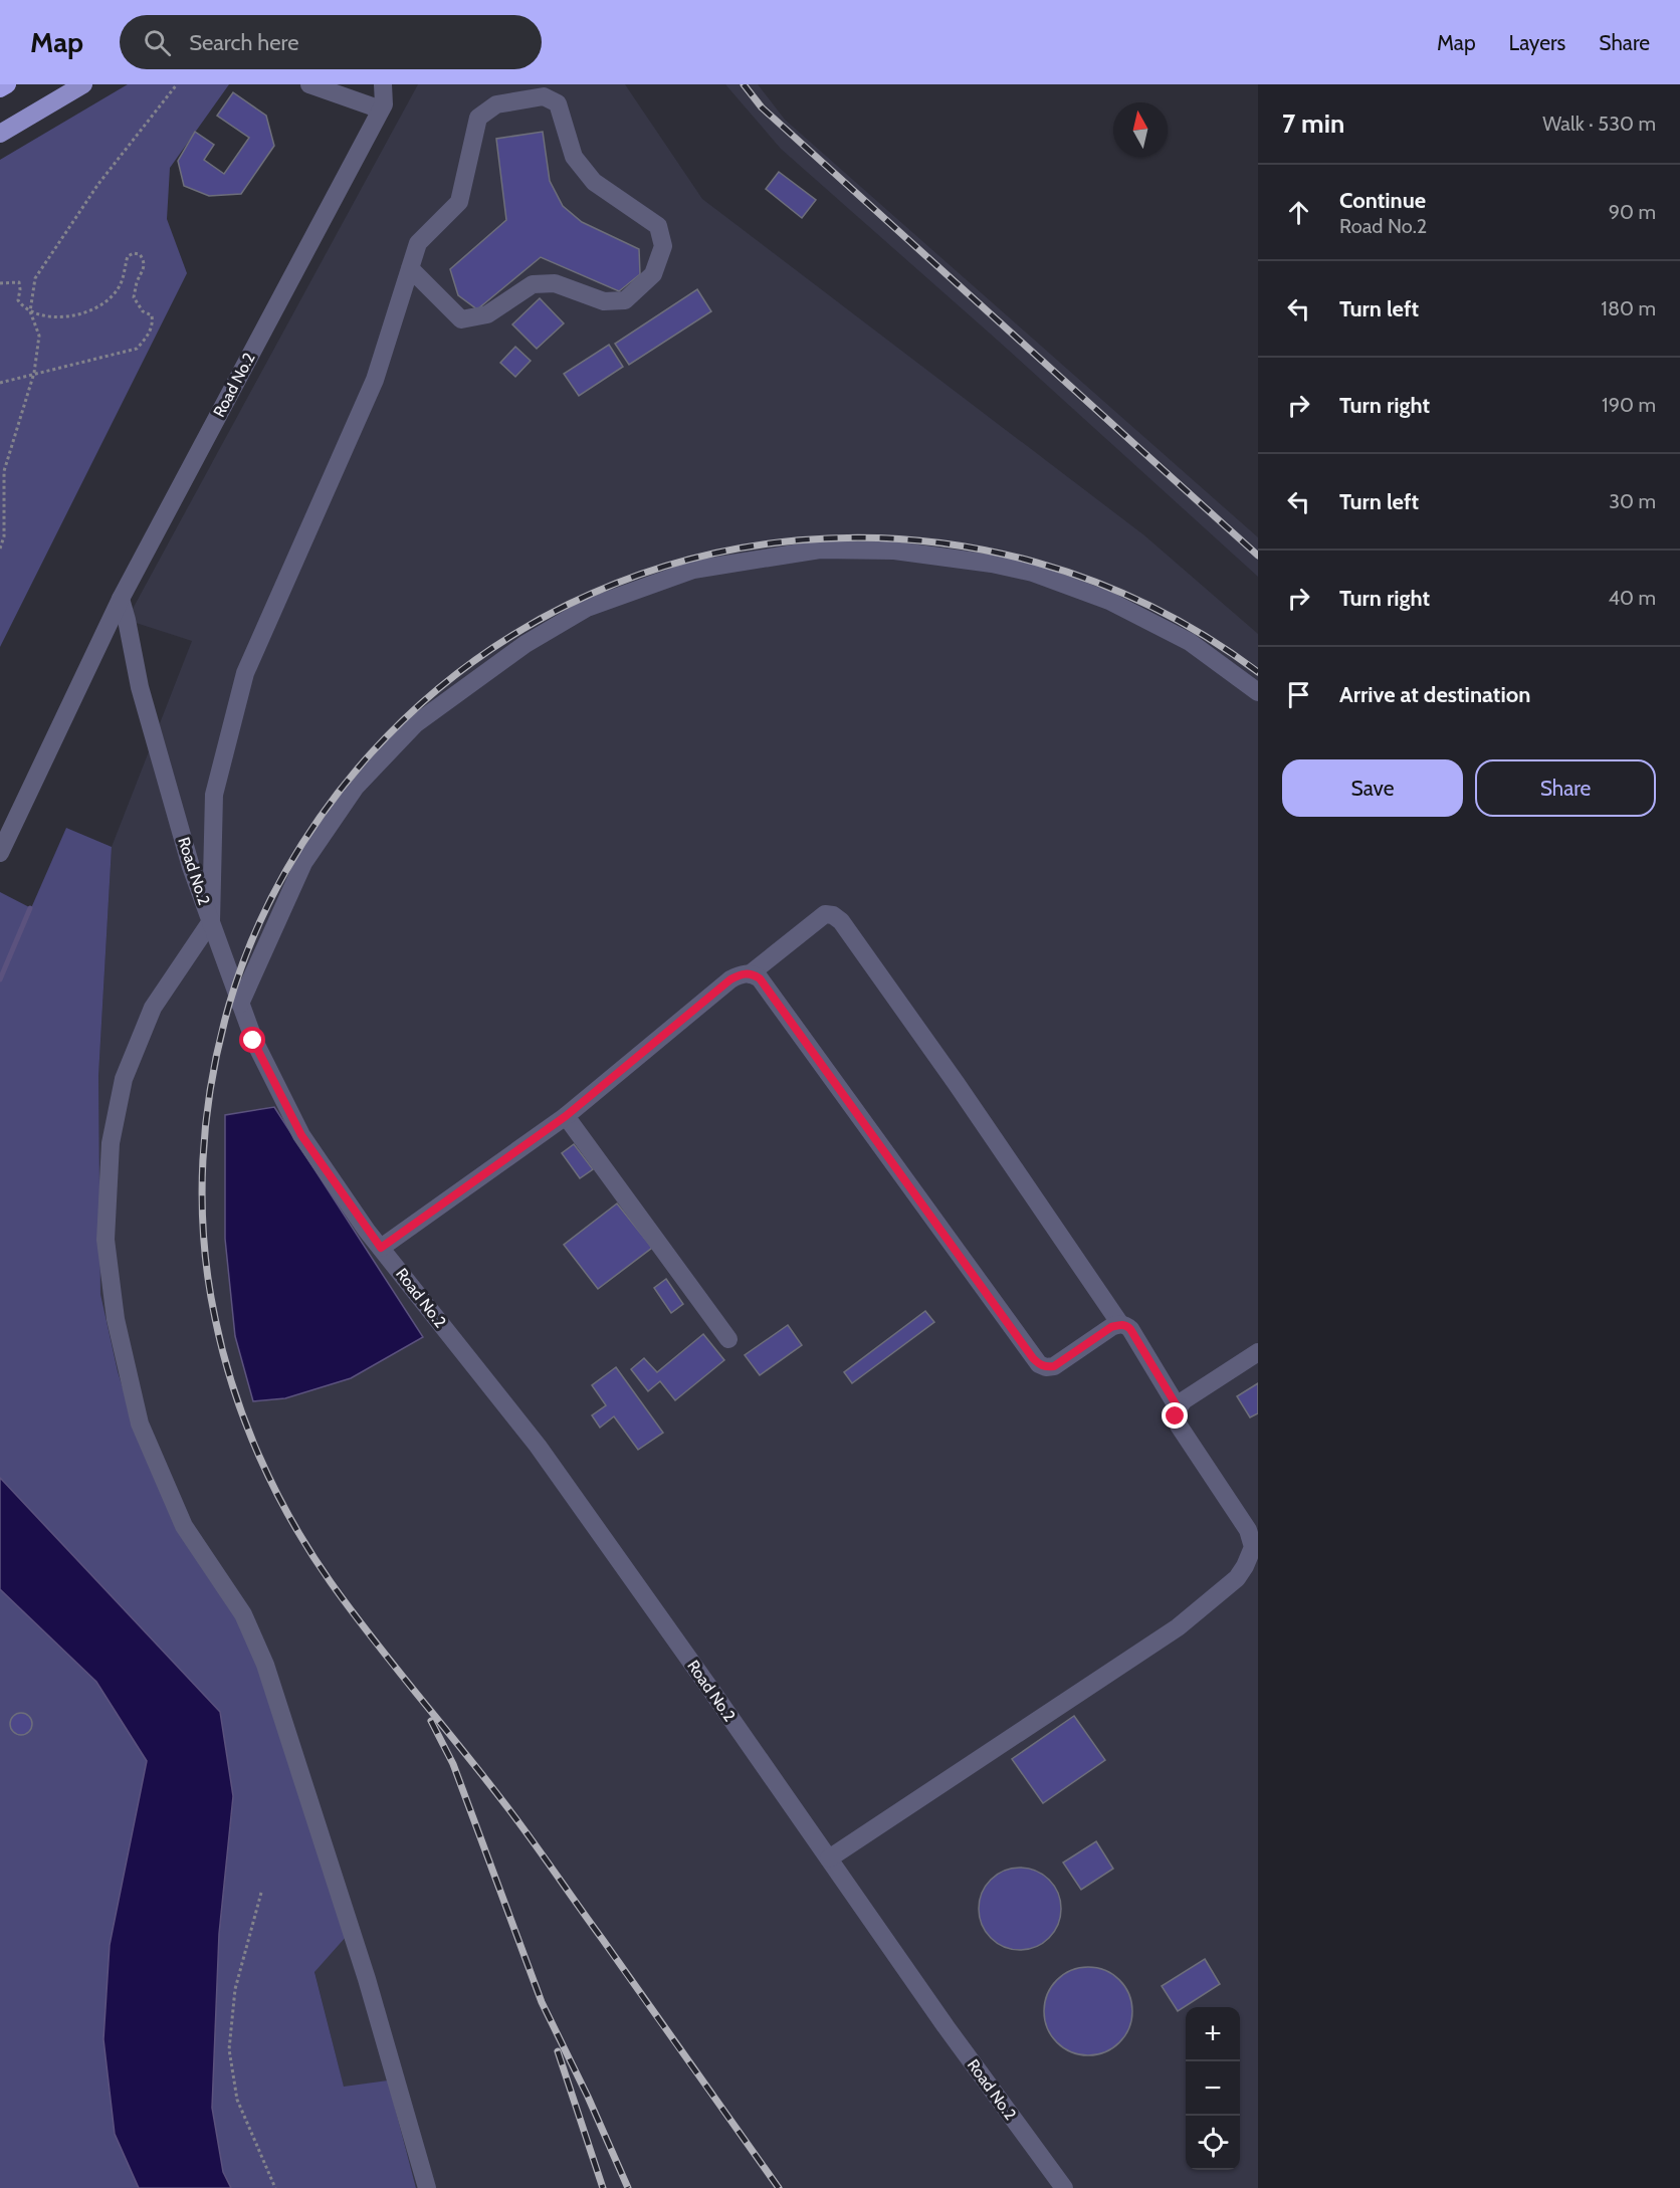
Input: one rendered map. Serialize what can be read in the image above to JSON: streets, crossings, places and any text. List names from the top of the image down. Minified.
{"streets":{"street":["Road No.2"]},"north":"top","page":{"header":"Map","search":"Search here","nav":["Map","Layers","Share"],"heading":["7 min","Walk · 530 m"],"list":[["Continue","Road No.2","90 m"],["Turn left","180 m"],["Turn right","190 m"],["Turn left","30 m"],["Turn right","40 m"],"Arrive at destination"],"buttons":["Save","Share"],"map_buttons":["+","−"]}}
